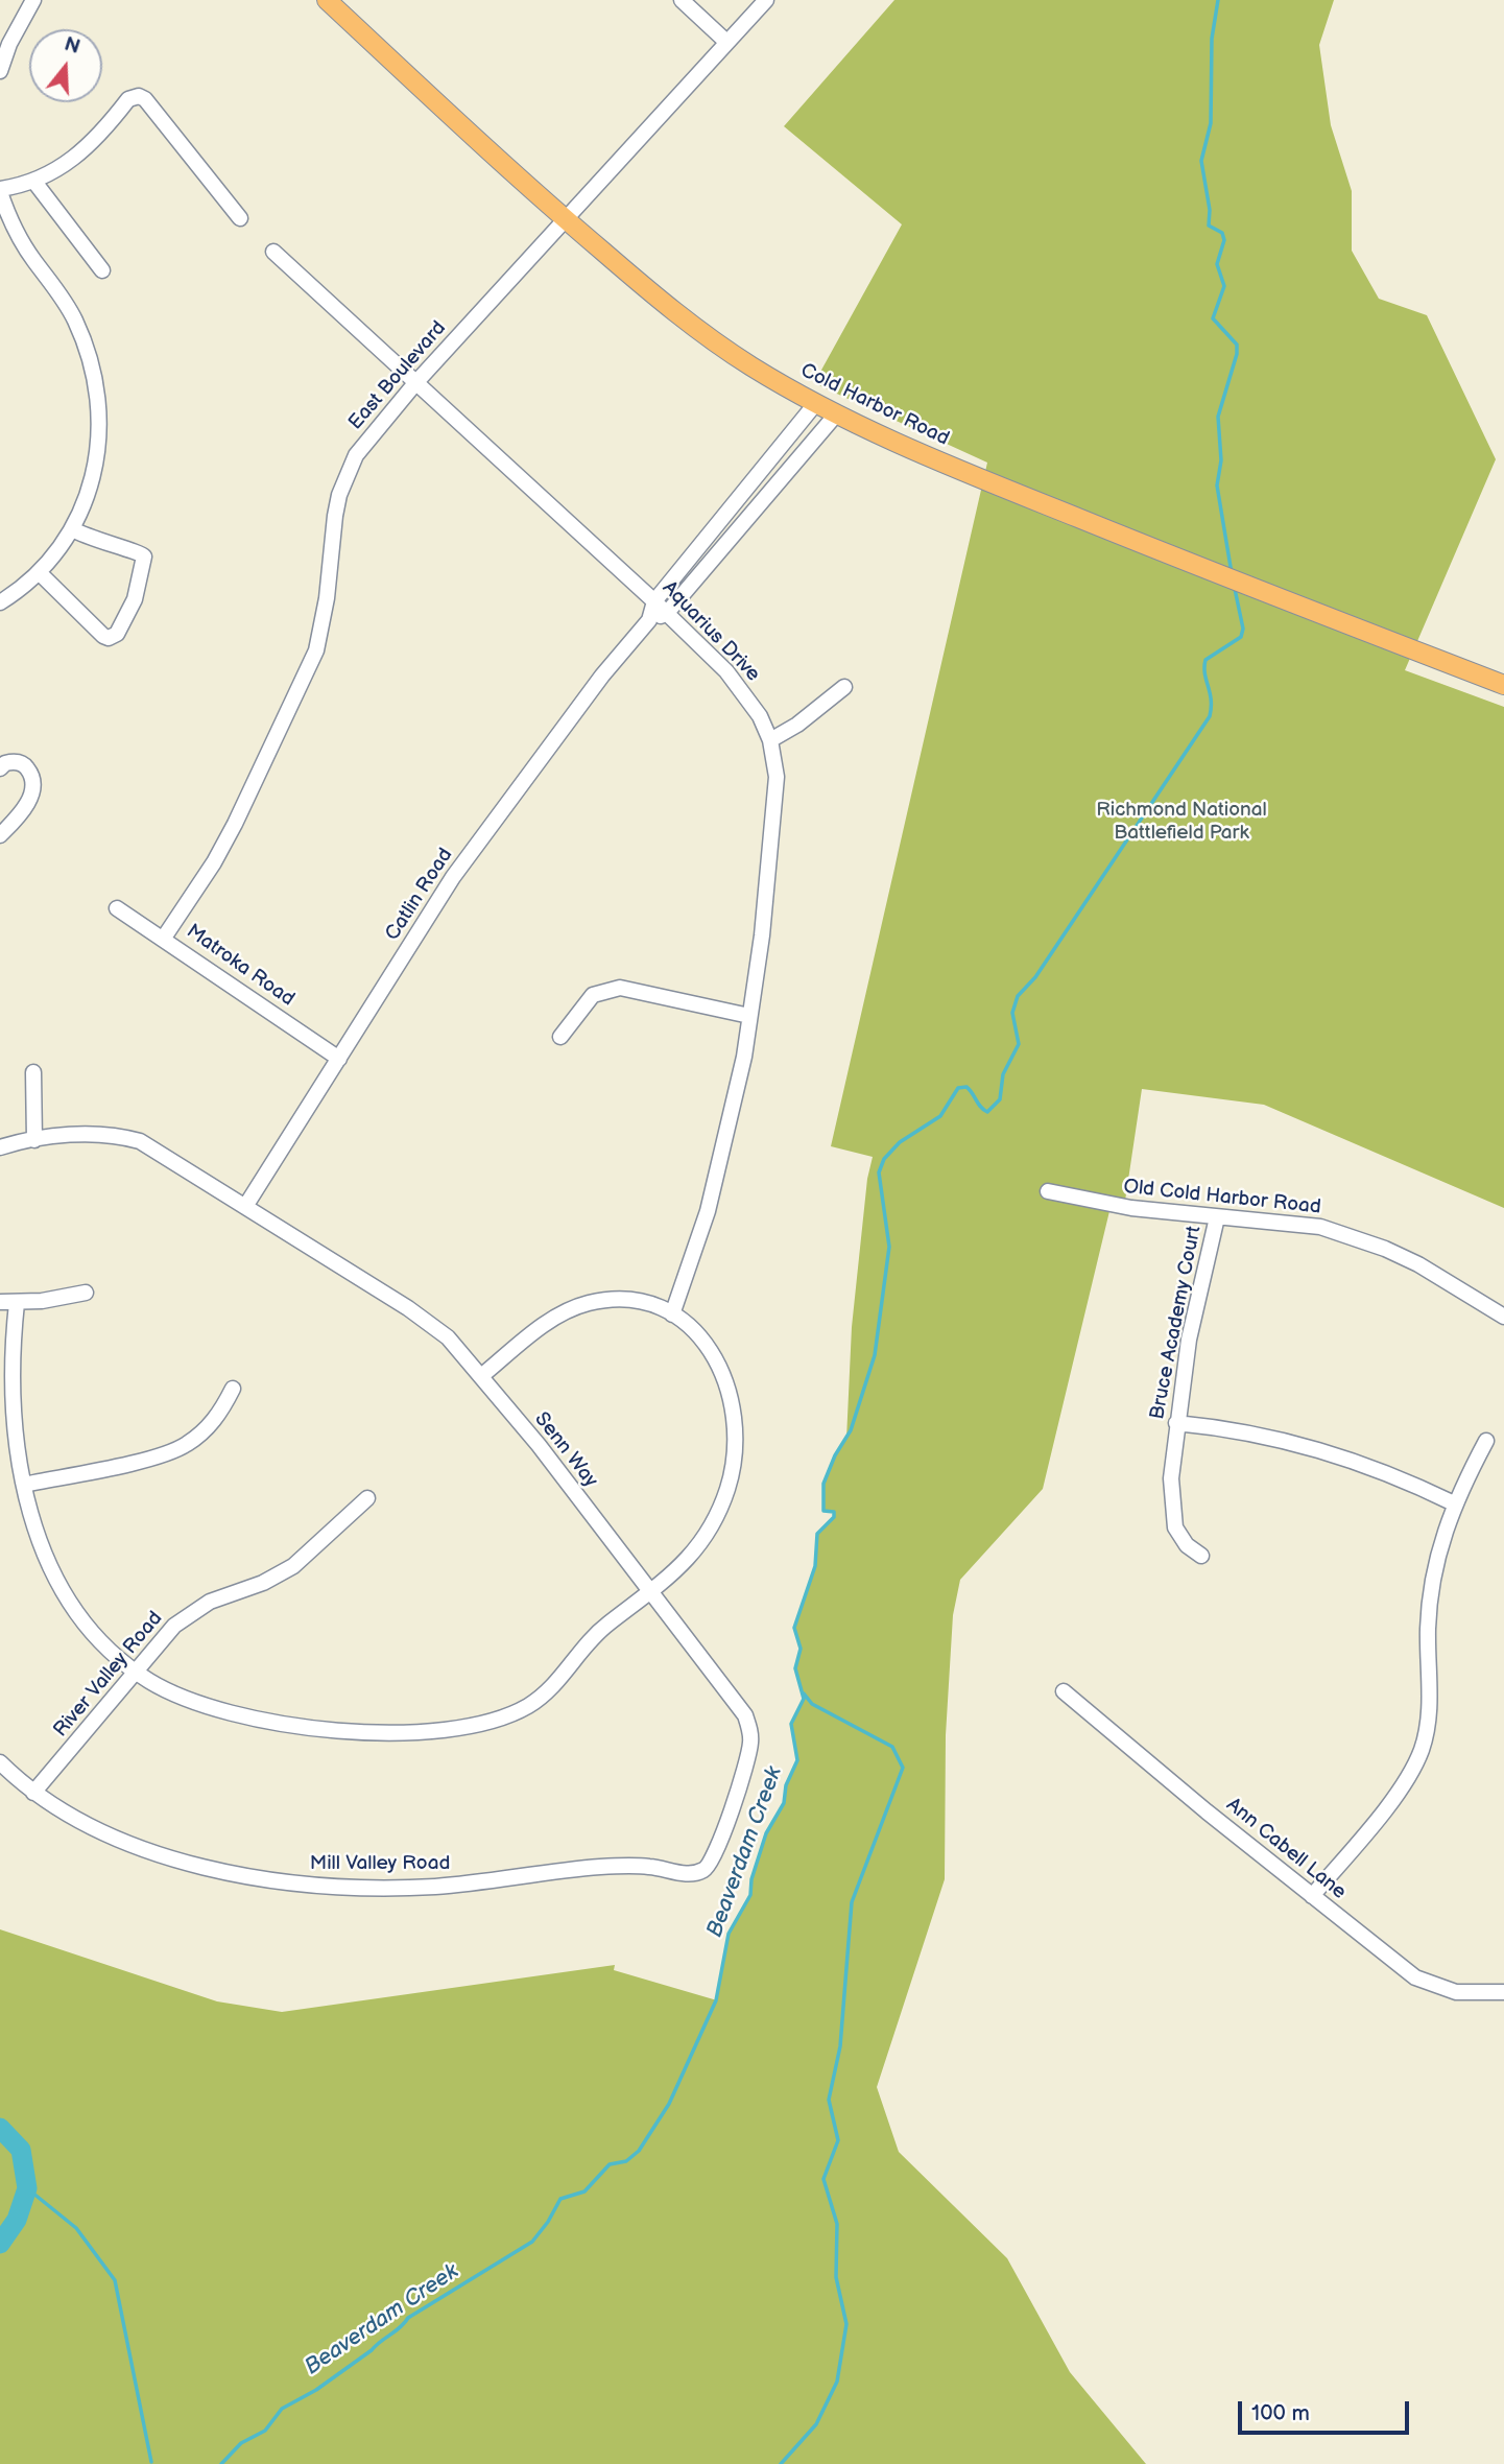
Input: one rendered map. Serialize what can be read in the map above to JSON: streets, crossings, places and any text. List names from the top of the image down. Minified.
{"streets":{"main road":["Cold Harbor Road"],"street":["East Boulevard","Aquarius Drive","Catlin Road","Matroka Road","Old Cold Harbor Road","Bruce Academy Court","Senn Way","River Valley Road","Ann Cabell Lane","Mill Valley Road"]},"crossings":[["East Boulevard","Cold Harbor Road"],["East Boulevard","Aquarius Drive"],["East Boulevard","Matroka Road"],["Cold Harbor Road","Catlin Road"],["Aquarius Drive","Catlin Road"],["Catlin Road","Matroka Road"],["Catlin Road","Senn Way"],["Old Cold Harbor Road","Bruce Academy Court"],["Senn Way","Mill Valley Road"],["River Valley Road","Mill Valley Road"]],"water":["Beaverdam Creek"],"parks":["Richmond National Battlefield Park"],"scale_bar":"100 m","north":"top"}
